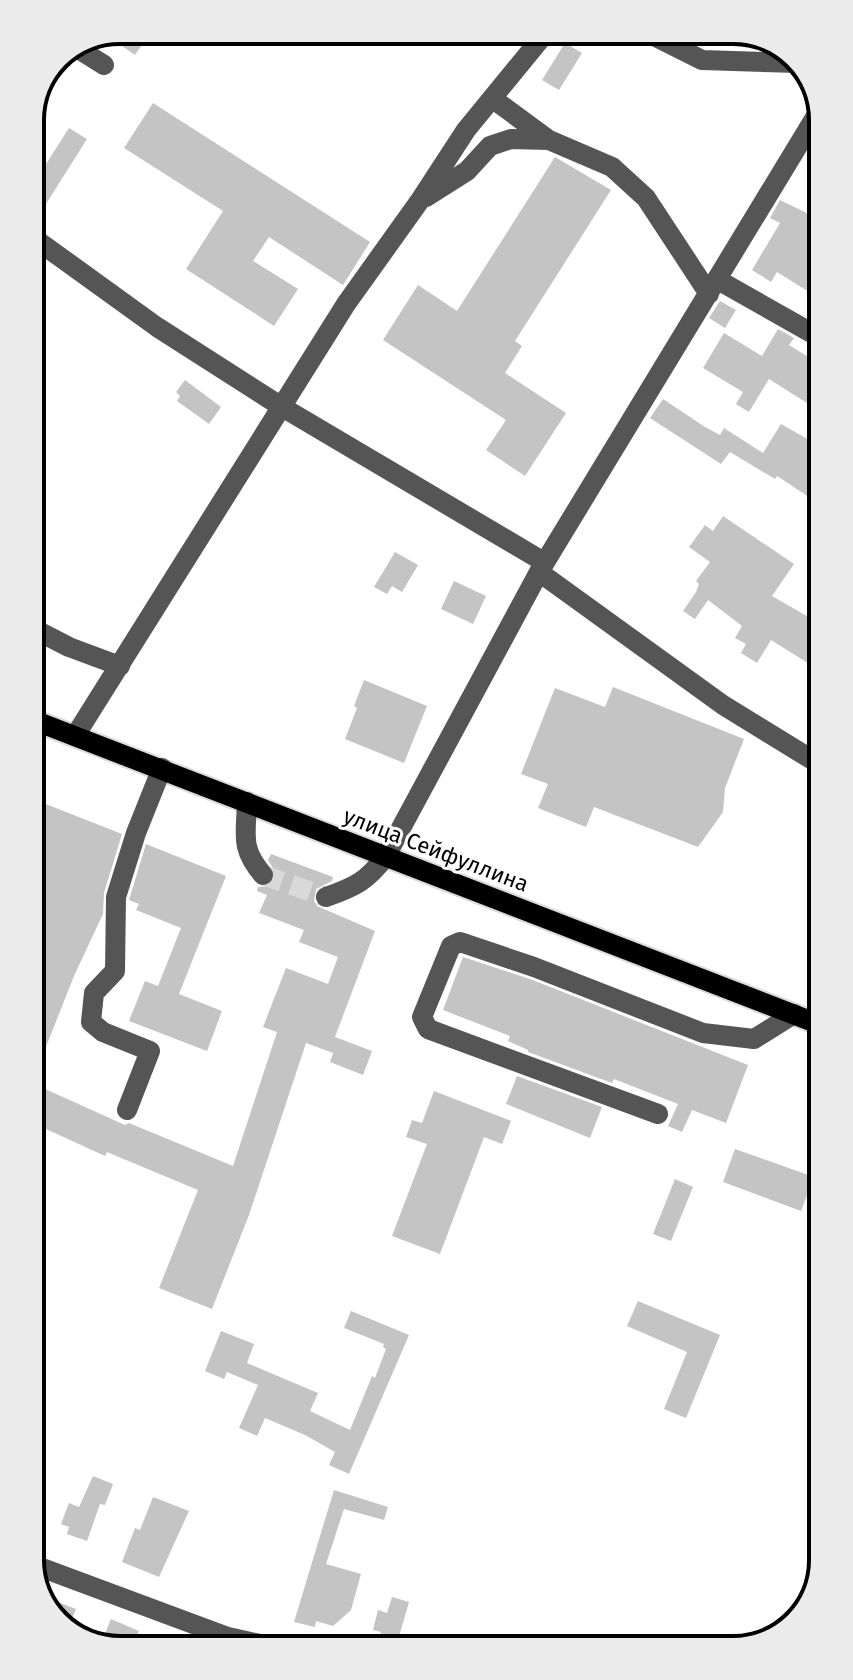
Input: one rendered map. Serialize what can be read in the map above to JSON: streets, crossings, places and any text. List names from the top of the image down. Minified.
{"streets":{"main road":["улица Сейфуллина"]}}
